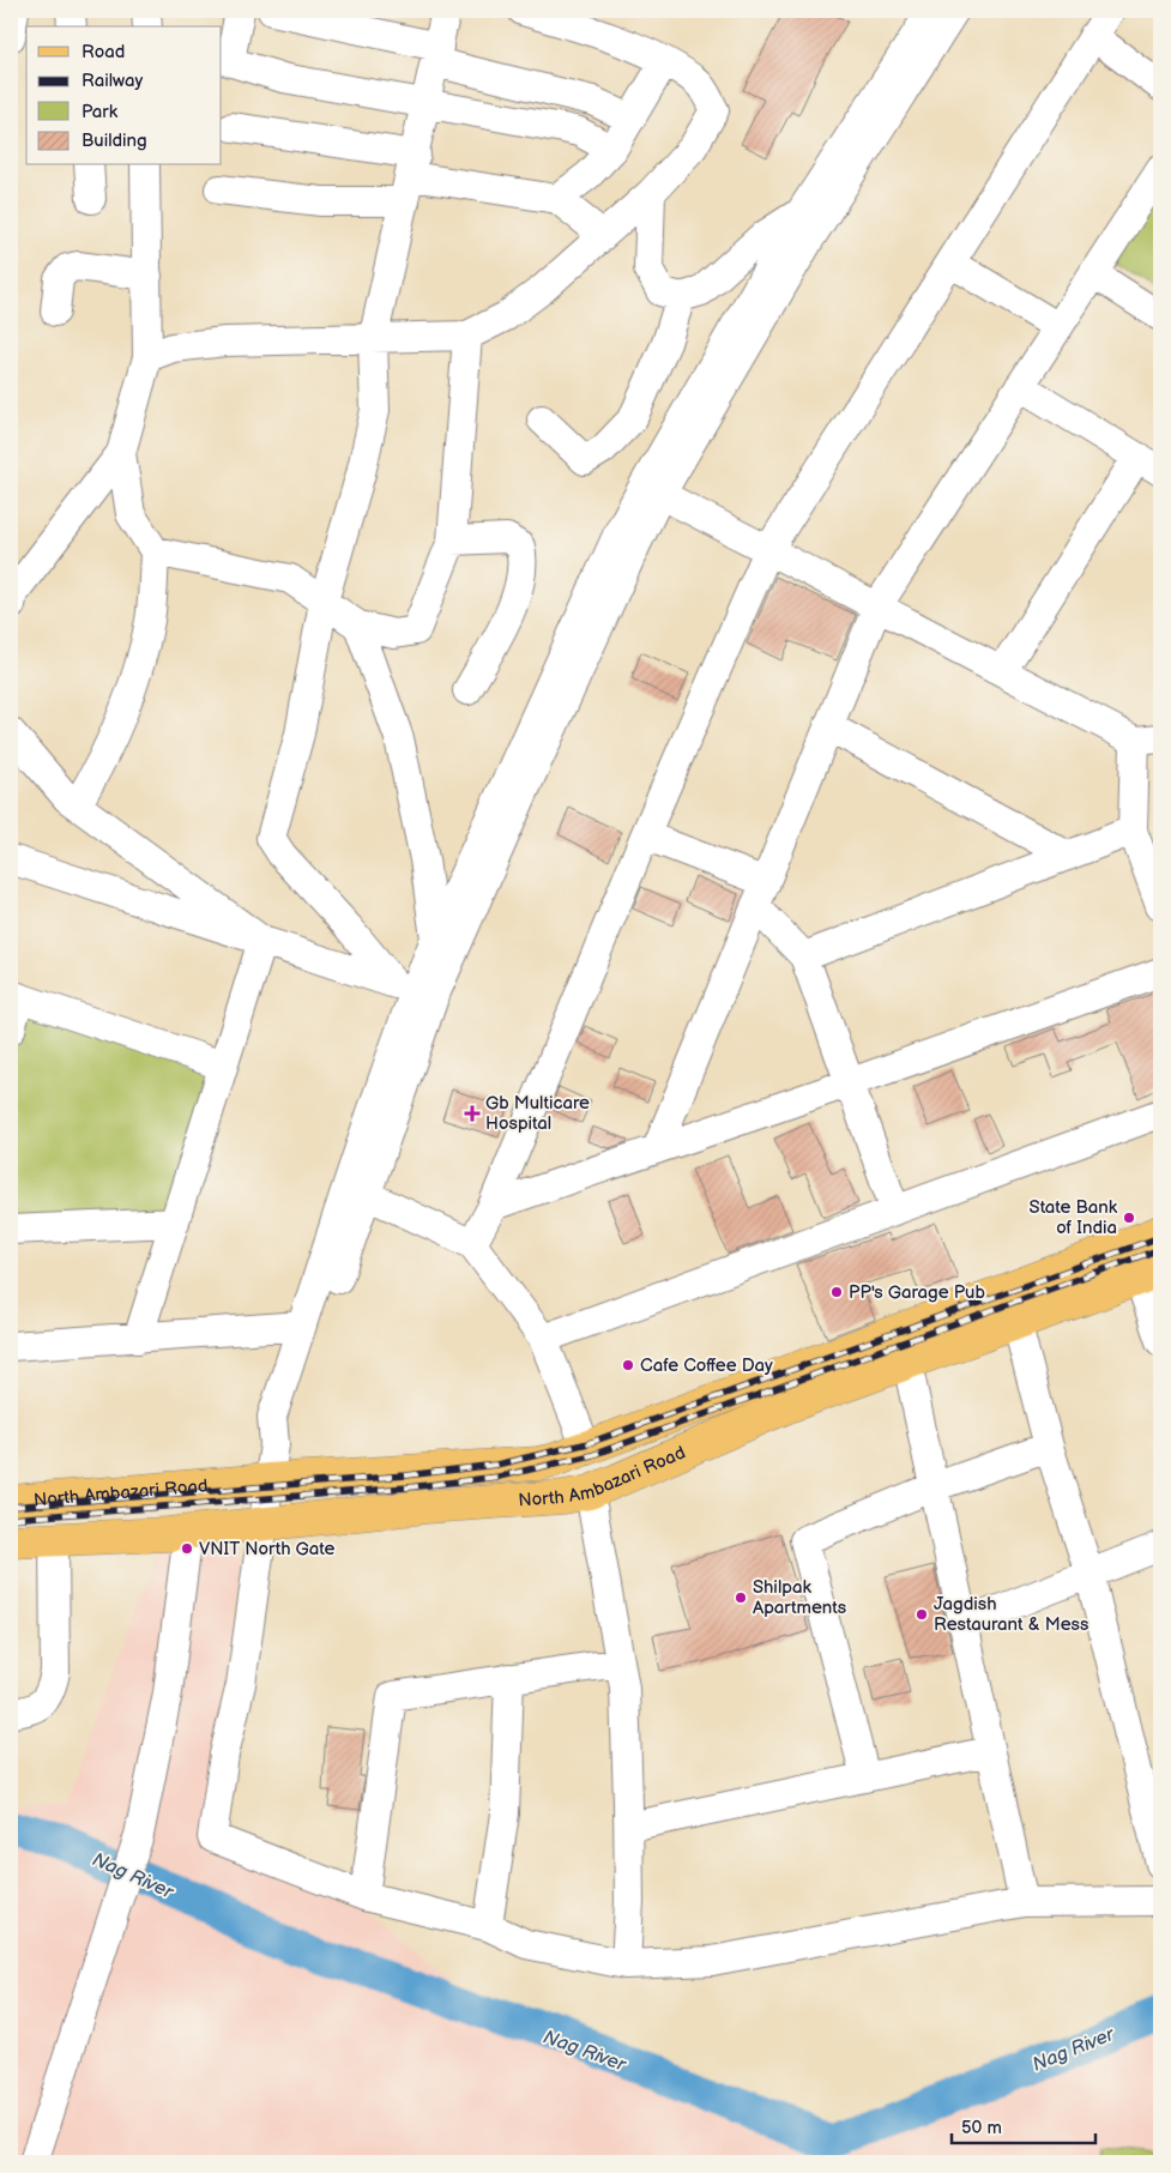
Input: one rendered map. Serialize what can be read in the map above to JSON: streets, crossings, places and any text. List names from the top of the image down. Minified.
{"streets":{"main road":["North Ambazari Road"]},"water":["Nag River"],"places":{"health":["Gb Multicare Hospital"],"other":["State Bank of India","PP's Garage Pub","Cafe Coffee Day","VNIT North Gate","Shilpak Apartments","Jagdish Restaurant & Mess"]},"legend":["Road","Railway","Park","Building"],"scale_bar":"50 m"}
